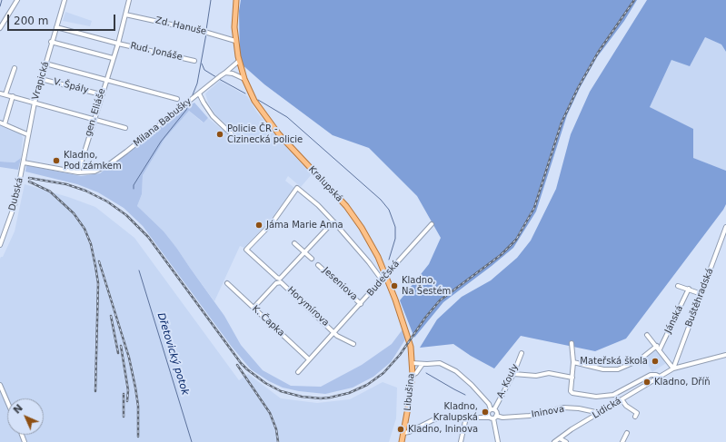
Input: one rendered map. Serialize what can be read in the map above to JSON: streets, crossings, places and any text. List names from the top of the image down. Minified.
{"streets":{"main road":["Kralupská","Libušina"],"street":["Zd. Hanuše","Rud. Jonáše","Vrapická","V. Špály","gen. Eliáše","Milana Babušky","Dubská","Budečská","Jeseniova","Buštěhradská","Horymírova","Jánská","K. Čapka","A. Kouly","Lidická","Ininova"]},"crossings":[["Zd. Hanuše","gen. Eliáše"],["Zd. Hanuše","Kralupská"],["Rud. Jonáše","Vrapická"],["Rud. Jonáše","gen. Eliáše"],["Vrapická","V. Špály"],["Vrapická","Dubská"],["V. Špály","gen. Eliáše"],["gen. Eliáše","Milana Babušky"],["Milana Babušky","Kralupská"],["Kralupská","Budečská"],["Kralupská","Libušina"],["Budečská","Jeseniova"],["Budečská","Horymírova"],["Budečská","K. Čapka"],["Buštěhradská","Lidická"],["Horymírova","K. Čapka"],["Libušina","Ininova"],["Lidická","Ininova"]],"water":["Dřetovický potok"],"places":["Policie ČR - Cizinecká policie","Kladno, Pod zámkem","Jáma Marie Anna","Kladno, Na Šestém","Mateřská škola","Kladno, Dříň","Kladno, Kralupská","Kladno, Ininova"],"scale_bar":"200 m","north":"top left"}
